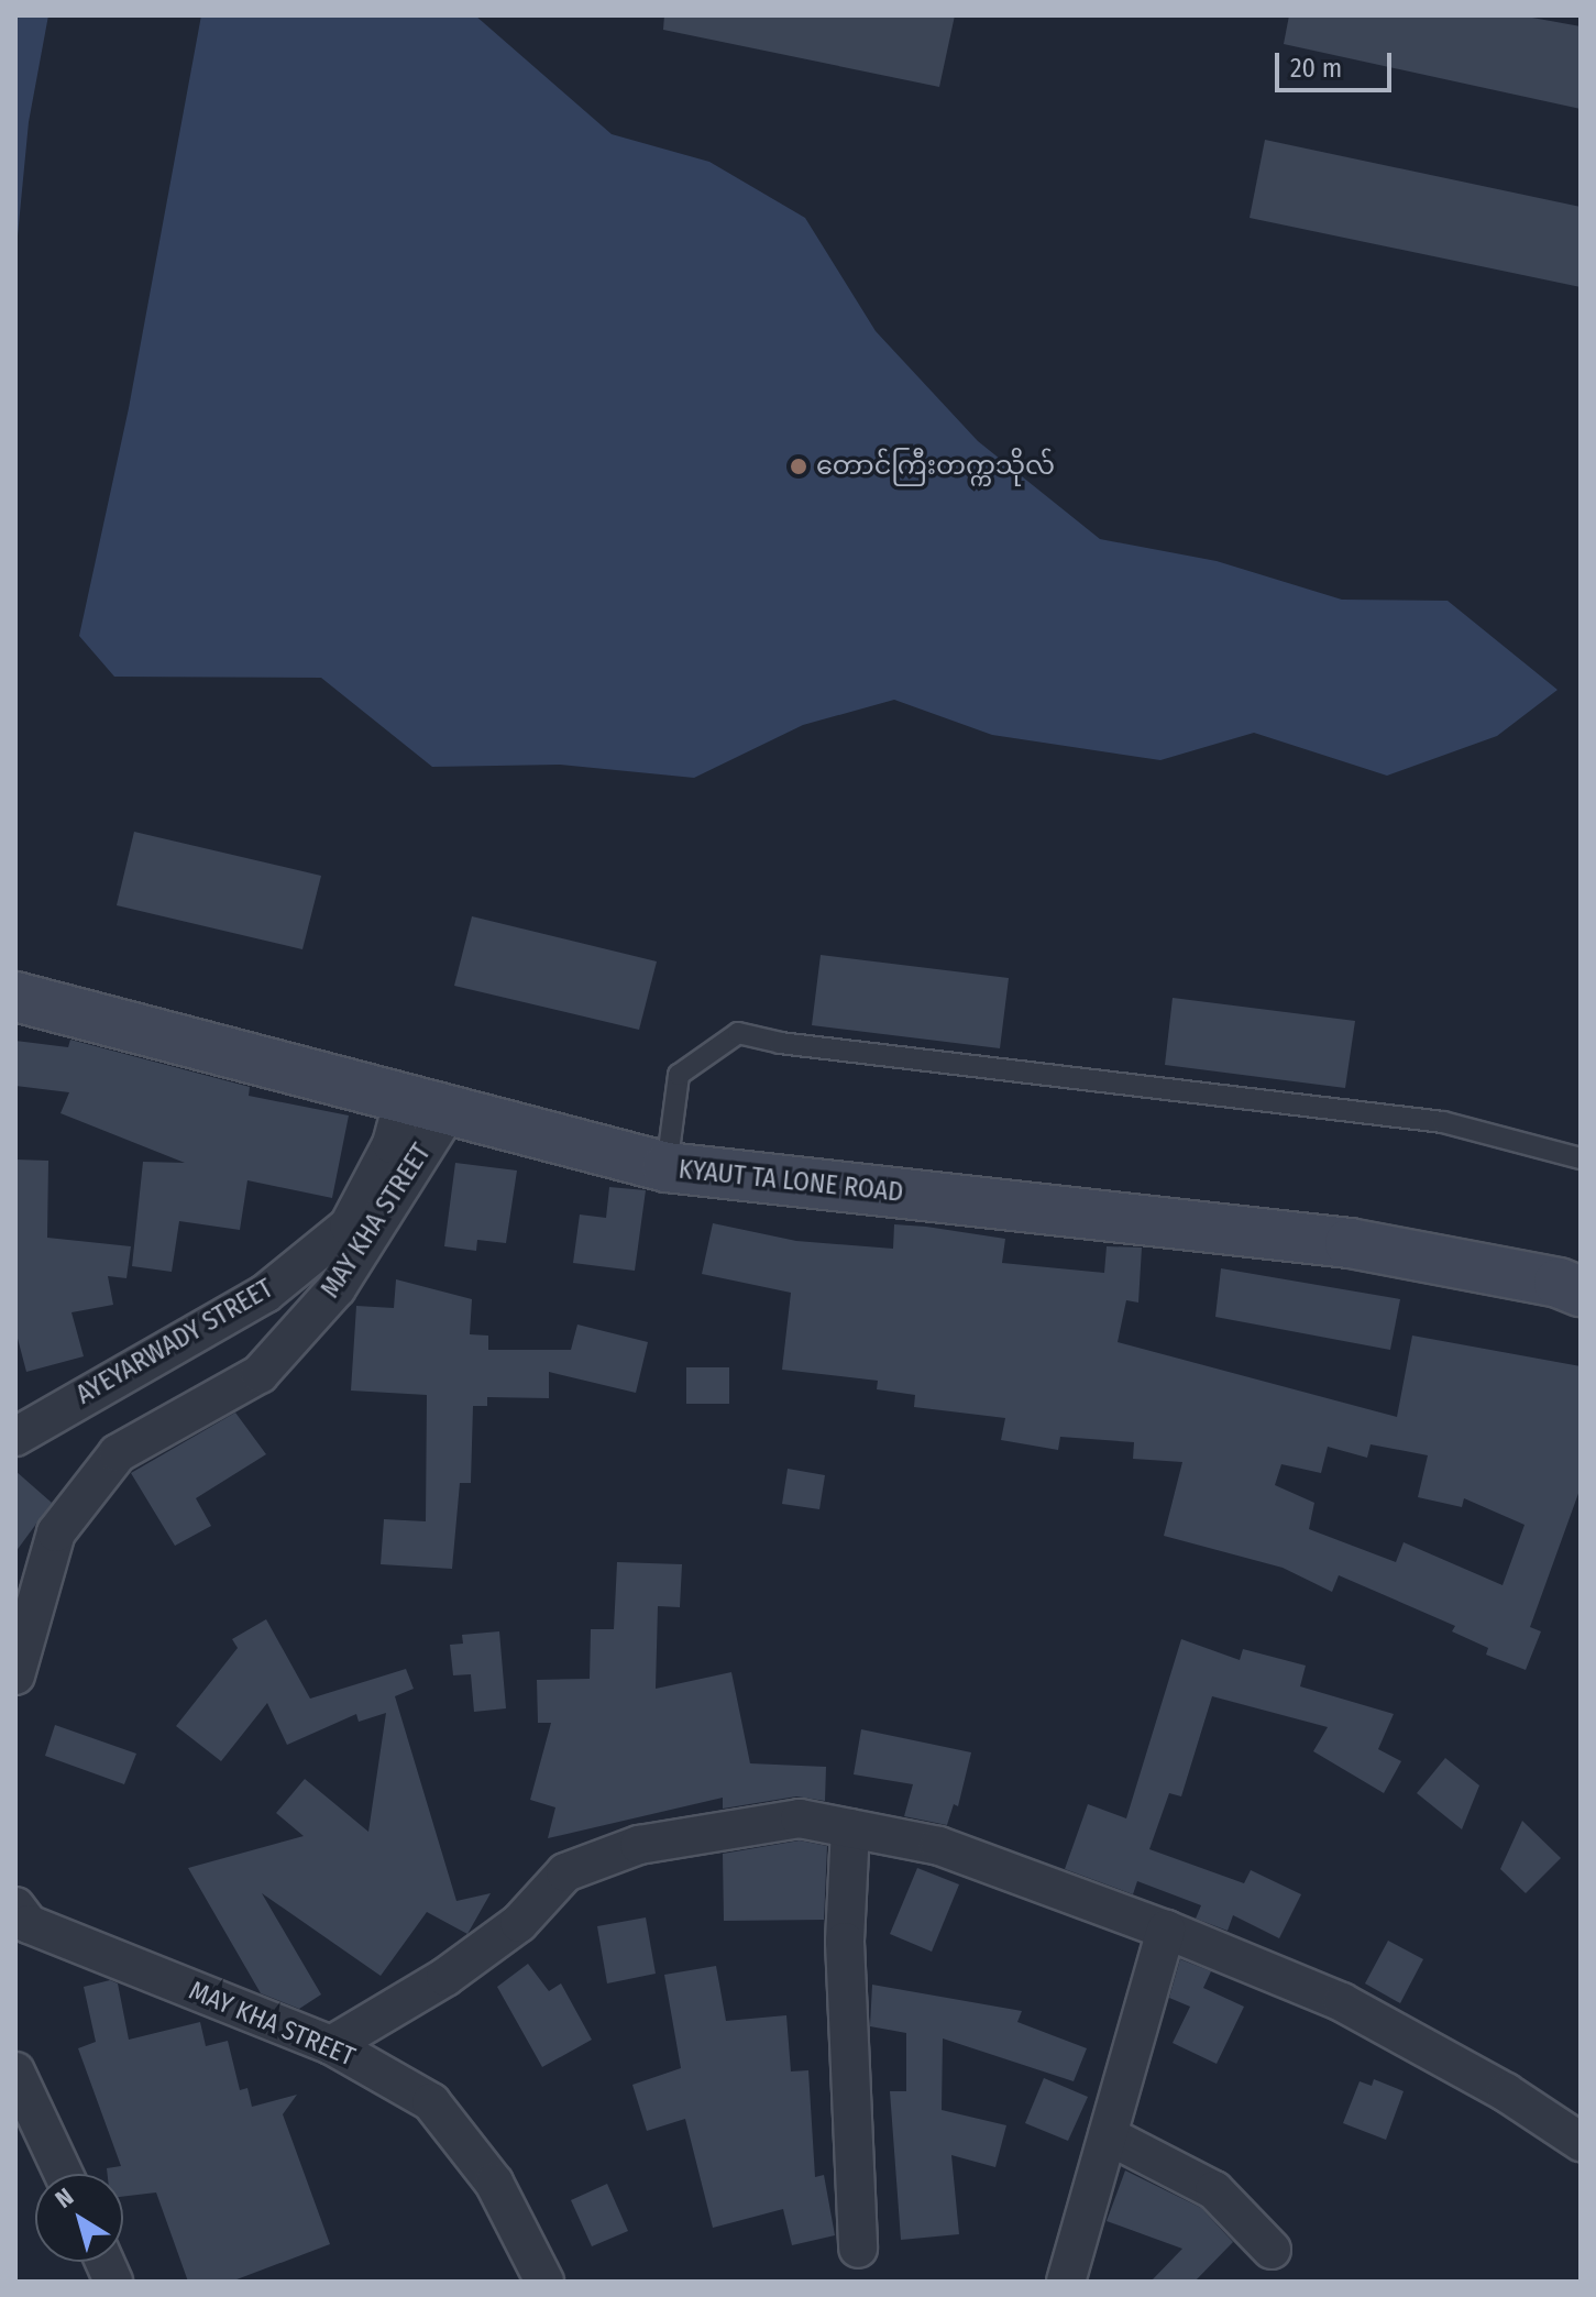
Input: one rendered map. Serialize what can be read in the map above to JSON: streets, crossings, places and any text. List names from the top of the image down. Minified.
{"streets":{"main road":["KYAUT TA LONE ROAD"],"street":["MAY KHA STREET","AYEYARWADY STREET"]},"crossings":[["KYAUT TA LONE ROAD","MAY KHA STREET"],["KYAUT TA LONE ROAD","AYEYARWADY STREET"],["MAY KHA STREET","AYEYARWADY STREET"]],"places":["တောင်ကြီးတက္ကသိုလ်"],"scale_bar":"20 m","north":"top left"}
